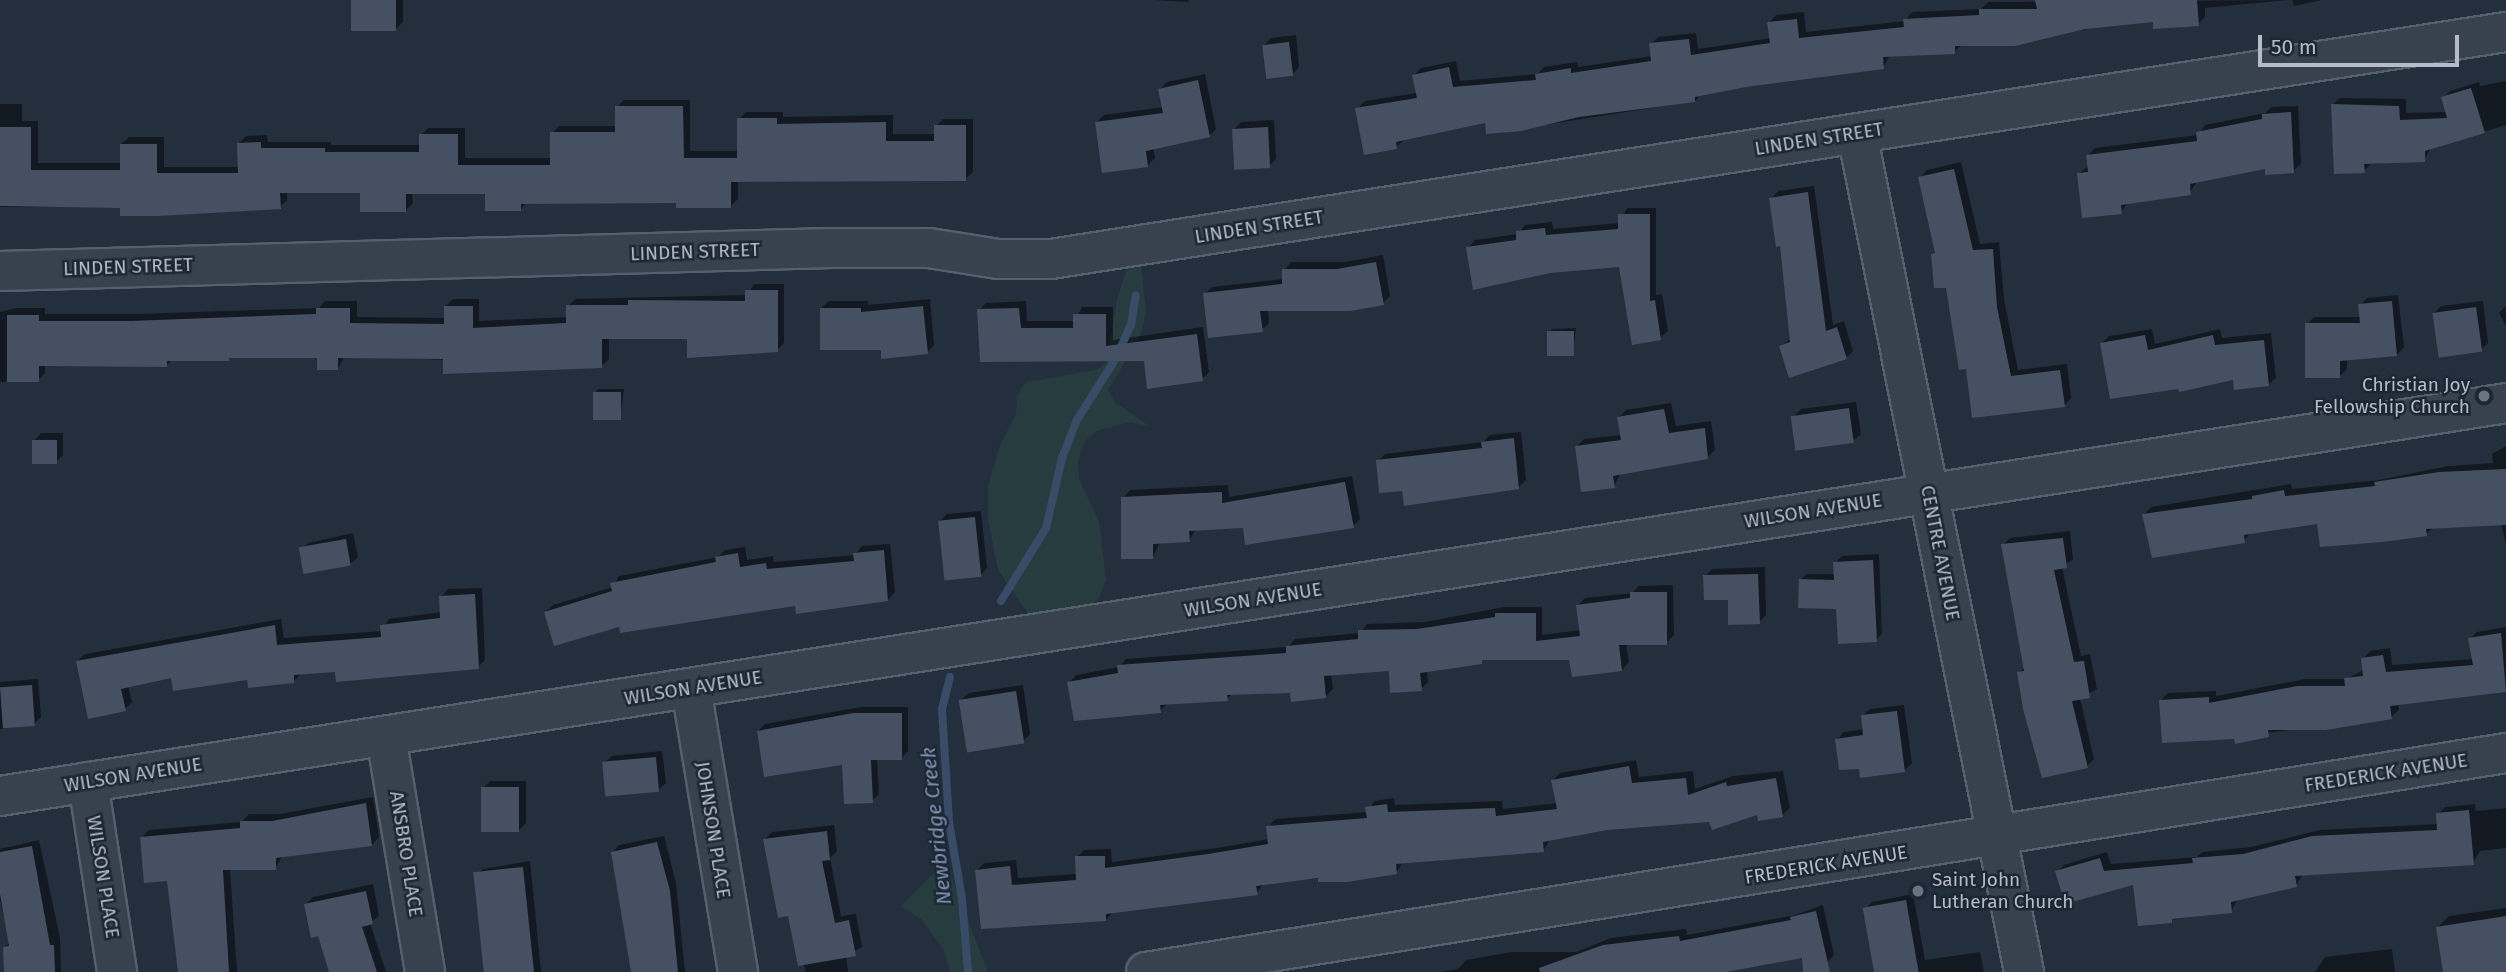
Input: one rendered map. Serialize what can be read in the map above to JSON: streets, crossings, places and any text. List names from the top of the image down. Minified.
{"streets":{"street":["LINDEN STREET","WILSON AVENUE","CENTRE AVENUE","FREDERICK AVENUE","JOHNSON PLACE","ANSBRO PLACE","WILSON PLACE"]},"crossings":[["LINDEN STREET","CENTRE AVENUE"],["WILSON AVENUE","CENTRE AVENUE"],["WILSON AVENUE","JOHNSON PLACE"],["WILSON AVENUE","ANSBRO PLACE"],["WILSON AVENUE","WILSON PLACE"],["CENTRE AVENUE","FREDERICK AVENUE"]],"water":["Newbridge Creek"],"places":["Christian Joy Fellowship Church","Saint John Lutheran Church"],"scale_bar":"50 m"}
